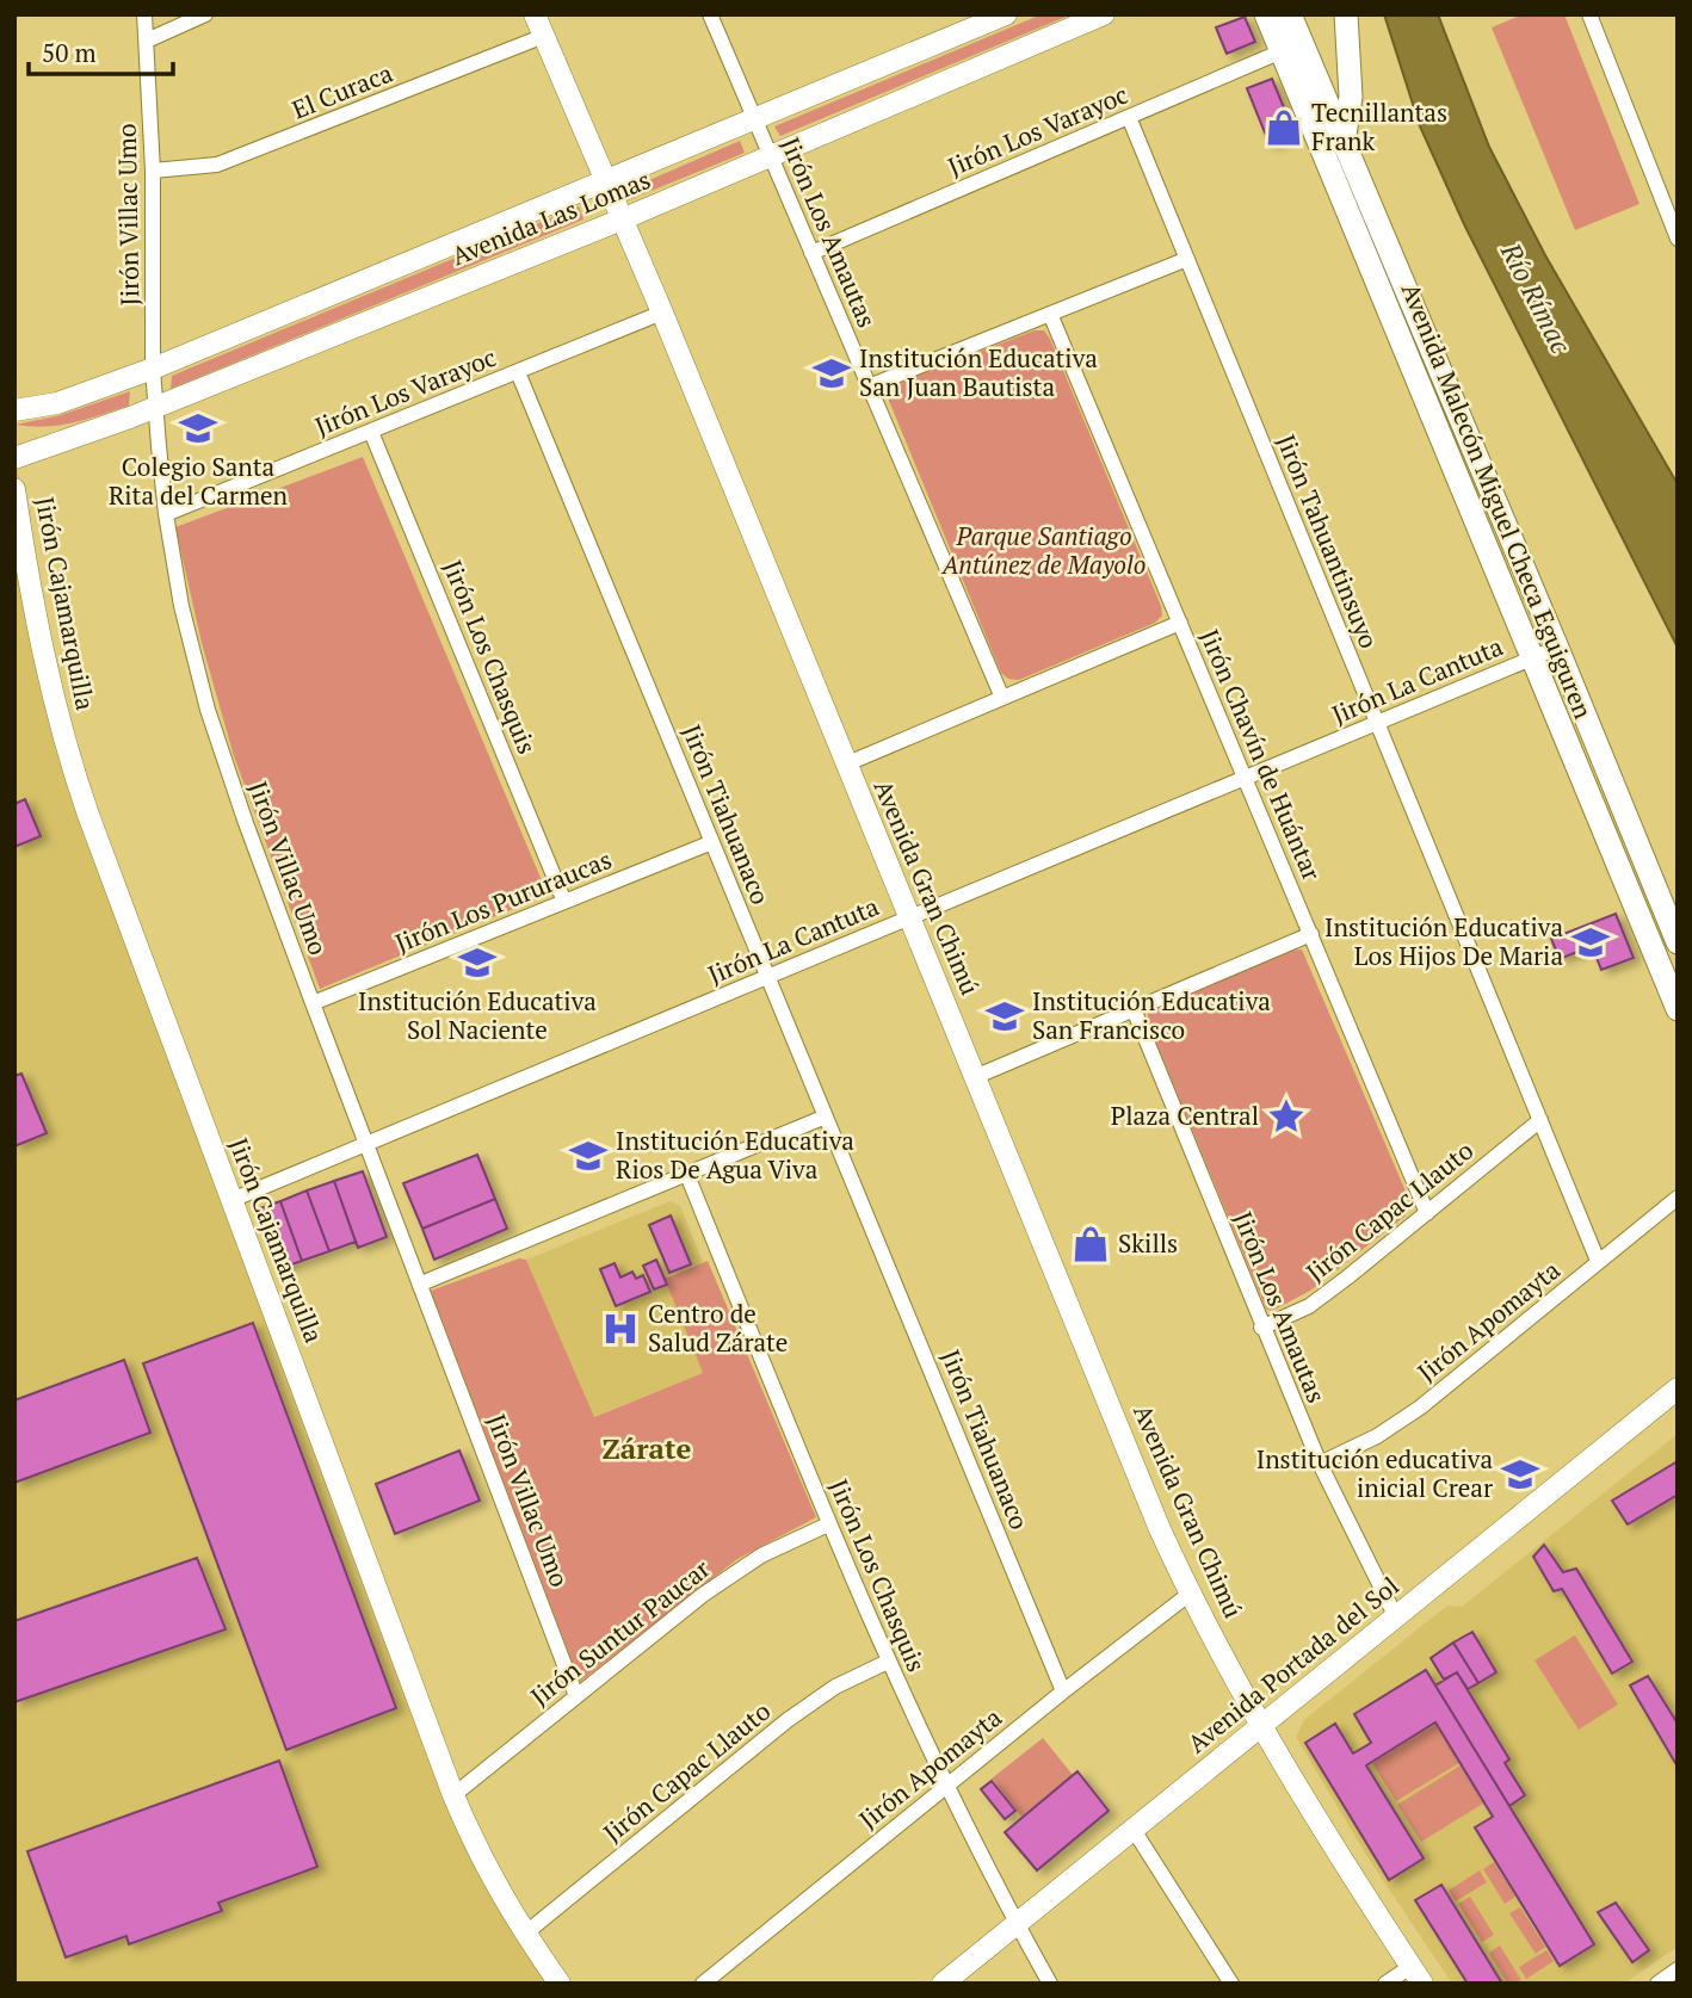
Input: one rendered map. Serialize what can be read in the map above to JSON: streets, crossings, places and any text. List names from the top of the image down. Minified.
{"streets":{"main road":["Avenida Malecón Miguel Checa Eguiguren"],"street":["El Curaca","Jirón Los Varayoc","Jirón Villac Umo","Avenida Las Lomas","Jirón Los Amautas","Jirón Tahuantinsuyo","Jirón Cajamarquilla","Jirón Los Chasquis","Jirón La Cantuta","Jirón Chavín de Huántar","Jirón Tiahuanaco","Avenida Gran Chimú","Jirón Los Pururaucas","Jirón Capac Llauto","Jirón Apomayta","Jirón Suntur Paucar","Avenida Portada del Sol"]},"crossings":[["El Curaca","Jirón Villac Umo"],["El Curaca","Avenida Gran Chimú"],["Jirón Los Varayoc","Jirón Villac Umo"],["Jirón Los Varayoc","Jirón Los Amautas"],["Jirón Los Varayoc","Avenida Malecón Miguel Checa Eguiguren"],["Jirón Los Varayoc","Jirón Tahuantinsuyo"],["Jirón Los Varayoc","Jirón Los Chasquis"],["Jirón Los Varayoc","Jirón Tiahuanaco"],["Jirón Los Varayoc","Avenida Gran Chimú"],["Jirón Villac Umo","Avenida Las Lomas"],["Jirón Villac Umo","Jirón La Cantuta"],["Jirón Villac Umo","Jirón Los Pururaucas"],["Jirón Villac Umo","Jirón Suntur Paucar"],["Avenida Las Lomas","Jirón Los Amautas"],["Avenida Las Lomas","Avenida Gran Chimú"],["Jirón Los Amautas","Jirón Capac Llauto"],["Jirón Los Amautas","Jirón Apomayta"],["Jirón Los Amautas","Avenida Portada del Sol"],["Avenida Malecón Miguel Checa Eguiguren","Jirón La Cantuta"],["Jirón Tahuantinsuyo","Jirón La Cantuta"],["Jirón Tahuantinsuyo","Jirón Capac Llauto"],["Jirón Tahuantinsuyo","Jirón Apomayta"],["Jirón Cajamarquilla","Jirón La Cantuta"],["Jirón Cajamarquilla","Jirón Capac Llauto"],["Jirón Cajamarquilla","Jirón Suntur Paucar"],["Jirón Los Chasquis","Jirón Los Pururaucas"],["Jirón Los Chasquis","Jirón Capac Llauto"],["Jirón Los Chasquis","Jirón Apomayta"],["Jirón Los Chasquis","Jirón Suntur Paucar"],["Jirón Los Chasquis","Avenida Portada del Sol"],["Jirón La Cantuta","Jirón Chavín de Huántar"],["Jirón La Cantuta","Jirón Tiahuanaco"],["Jirón La Cantuta","Avenida Gran Chimú"],["Jirón Chavín de Huántar","Jirón Capac Llauto"],["Jirón Tiahuanaco","Jirón Los Pururaucas"],["Jirón Tiahuanaco","Jirón Apomayta"],["Avenida Gran Chimú","Jirón Apomayta"],["Avenida Gran Chimú","Avenida Portada del Sol"]],"districts":["Zárate"],"water":["Río Rímac"],"parks":["Parque Santiago Antúnez de Mayolo"],"places":{"shop":["Tecnillantas Frank","Skills"],"school or university":["Institución Educativa San Juan Bautista","Colegio Santa Rita del Carmen","Institución Educativa Los Hijos De Maria","Institución Educativa Sol Naciente","Institución Educativa San Francisco","Institución Educativa Rios De Agua Viva","Institución educativa inicial Crear"],"place":["Plaza Central"],"hospital":["Centro de Salud Zárate"]},"scale_bar":"50 m"}
